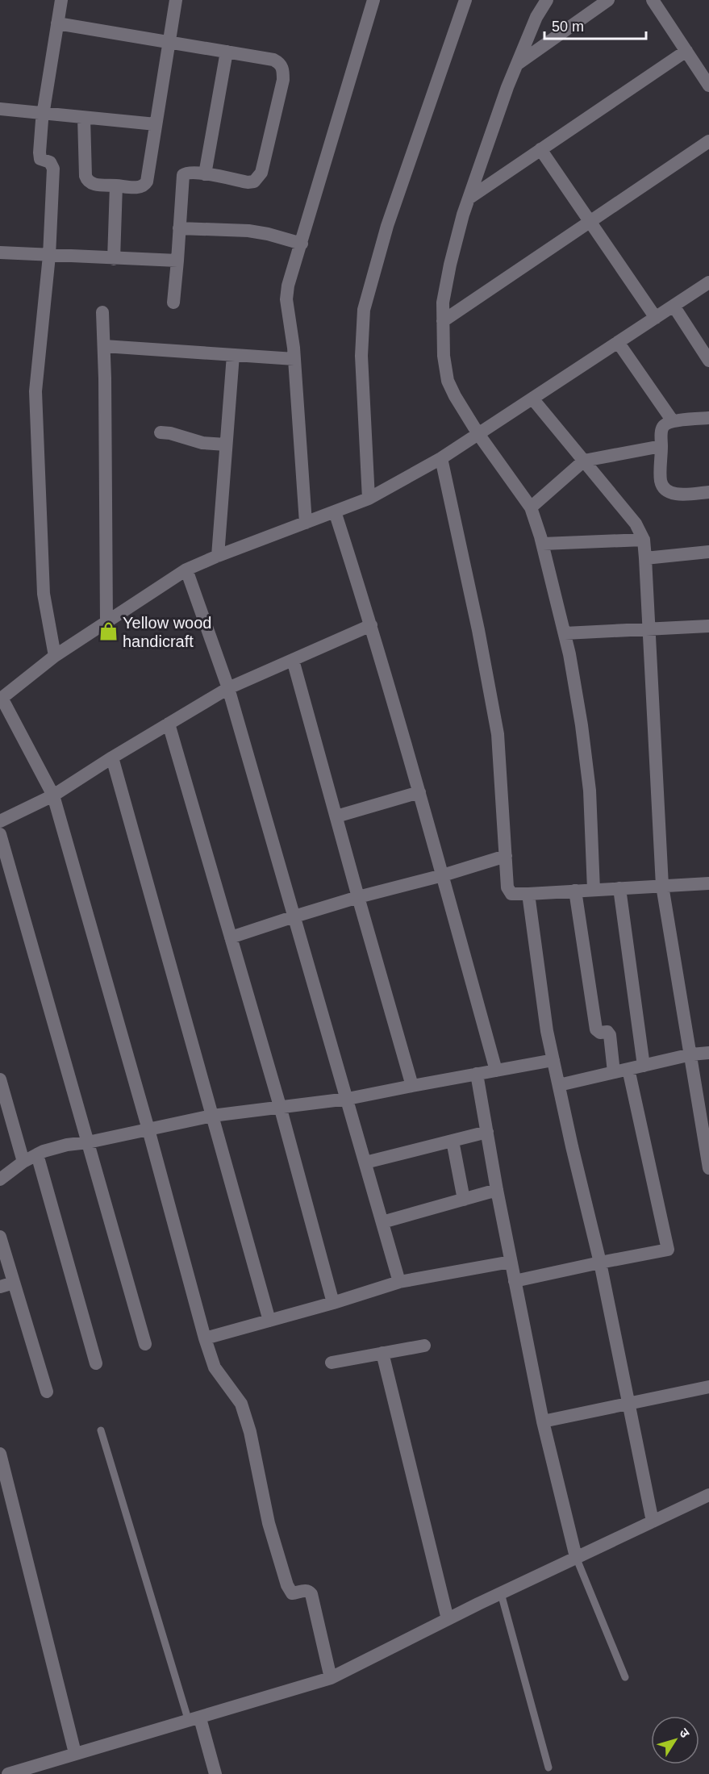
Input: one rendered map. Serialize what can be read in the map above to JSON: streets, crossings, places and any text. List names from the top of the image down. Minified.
{"places":{"shop":["Yellow wood handicraft"]},"scale_bar":"50 m","north":"top right"}
